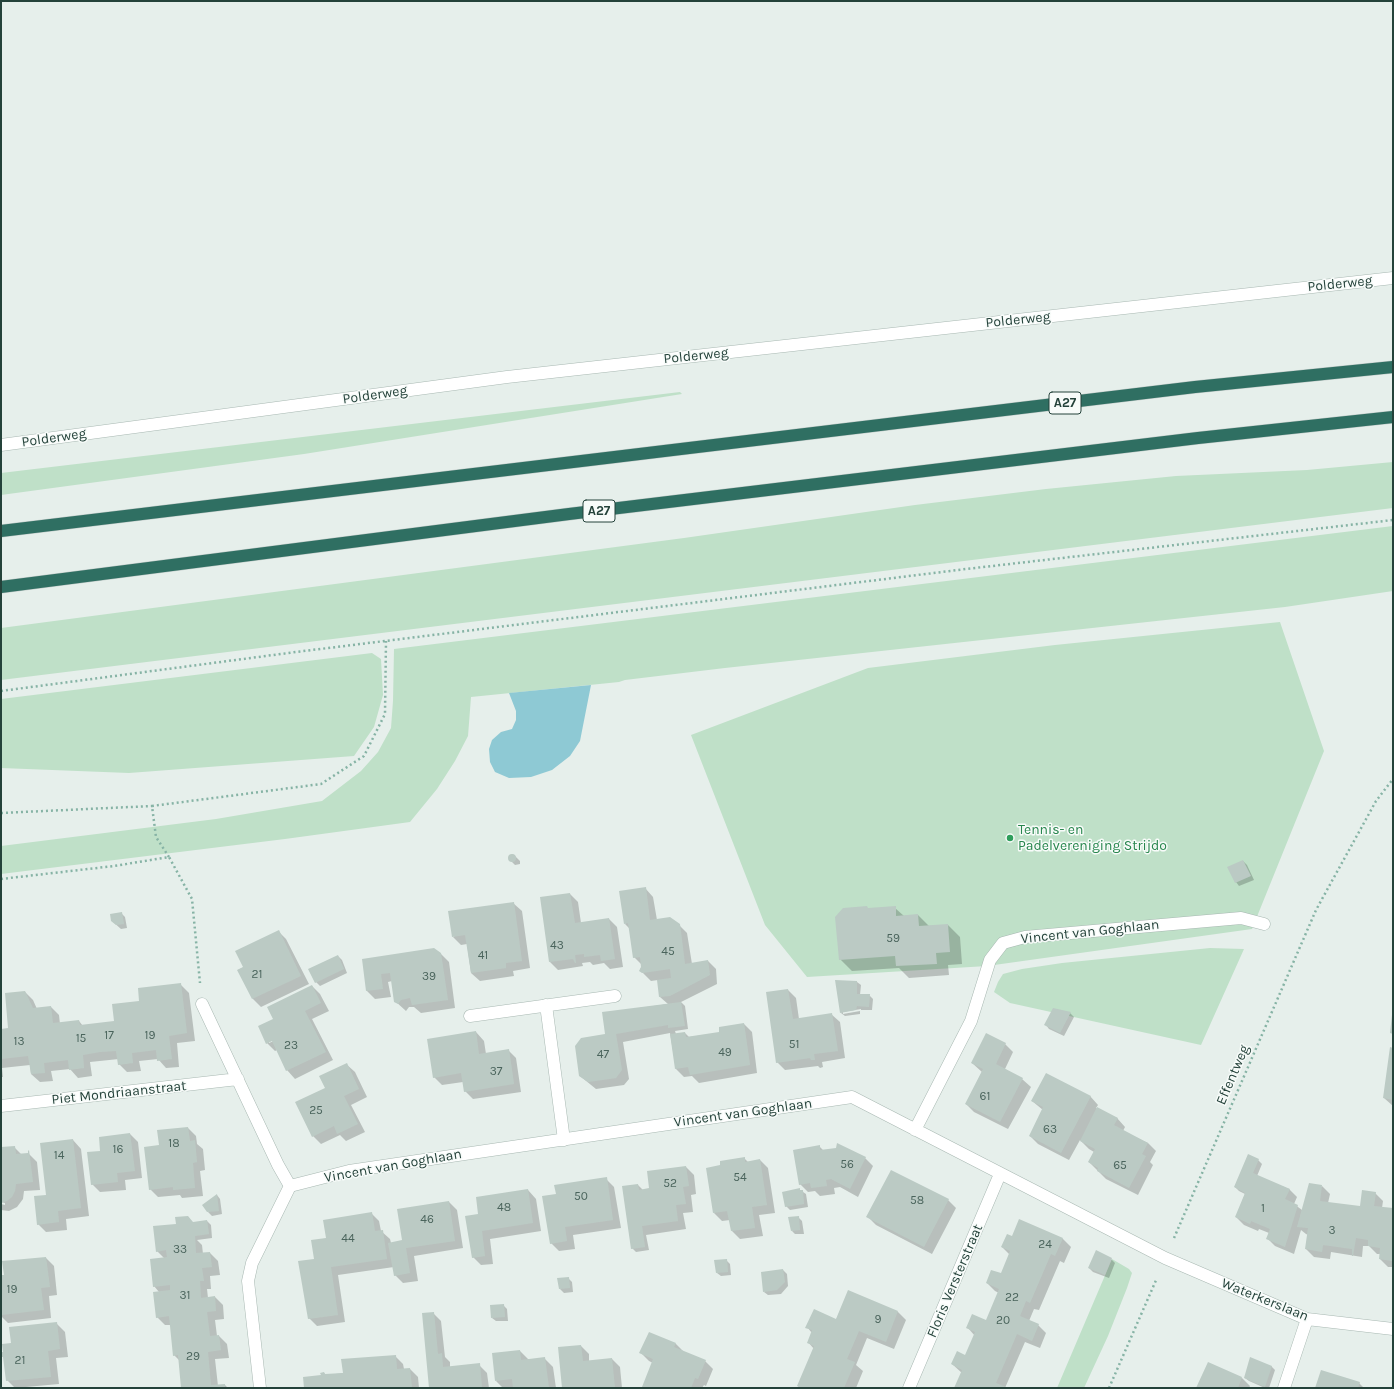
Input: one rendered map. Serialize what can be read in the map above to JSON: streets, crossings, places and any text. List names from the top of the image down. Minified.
{"streets":{"highway":["A27"],"street":["Polderweg","Vincent van Goghlaan","Piet Mondriaanstraat","Floris Versterstraat","Waterkerslaan"],"path":["Effentweg"]},"crossings":[["Vincent van Goghlaan","Effentweg"],["Vincent van Goghlaan","Floris Versterstraat"],["Vincent van Goghlaan","Waterkerslaan"],["Effentweg","Waterkerslaan"]],"places":["Tennis- en Padelvereniging Strijdo"],"house_numbers":["59","43","45","41","21","39","17","19","15","13","51","23","49","47","37","61","25","63","18","16","14","56","65","54","52","50","58","48","1","46","3","44","24","33","19","31","22","9","20","29","21"]}
